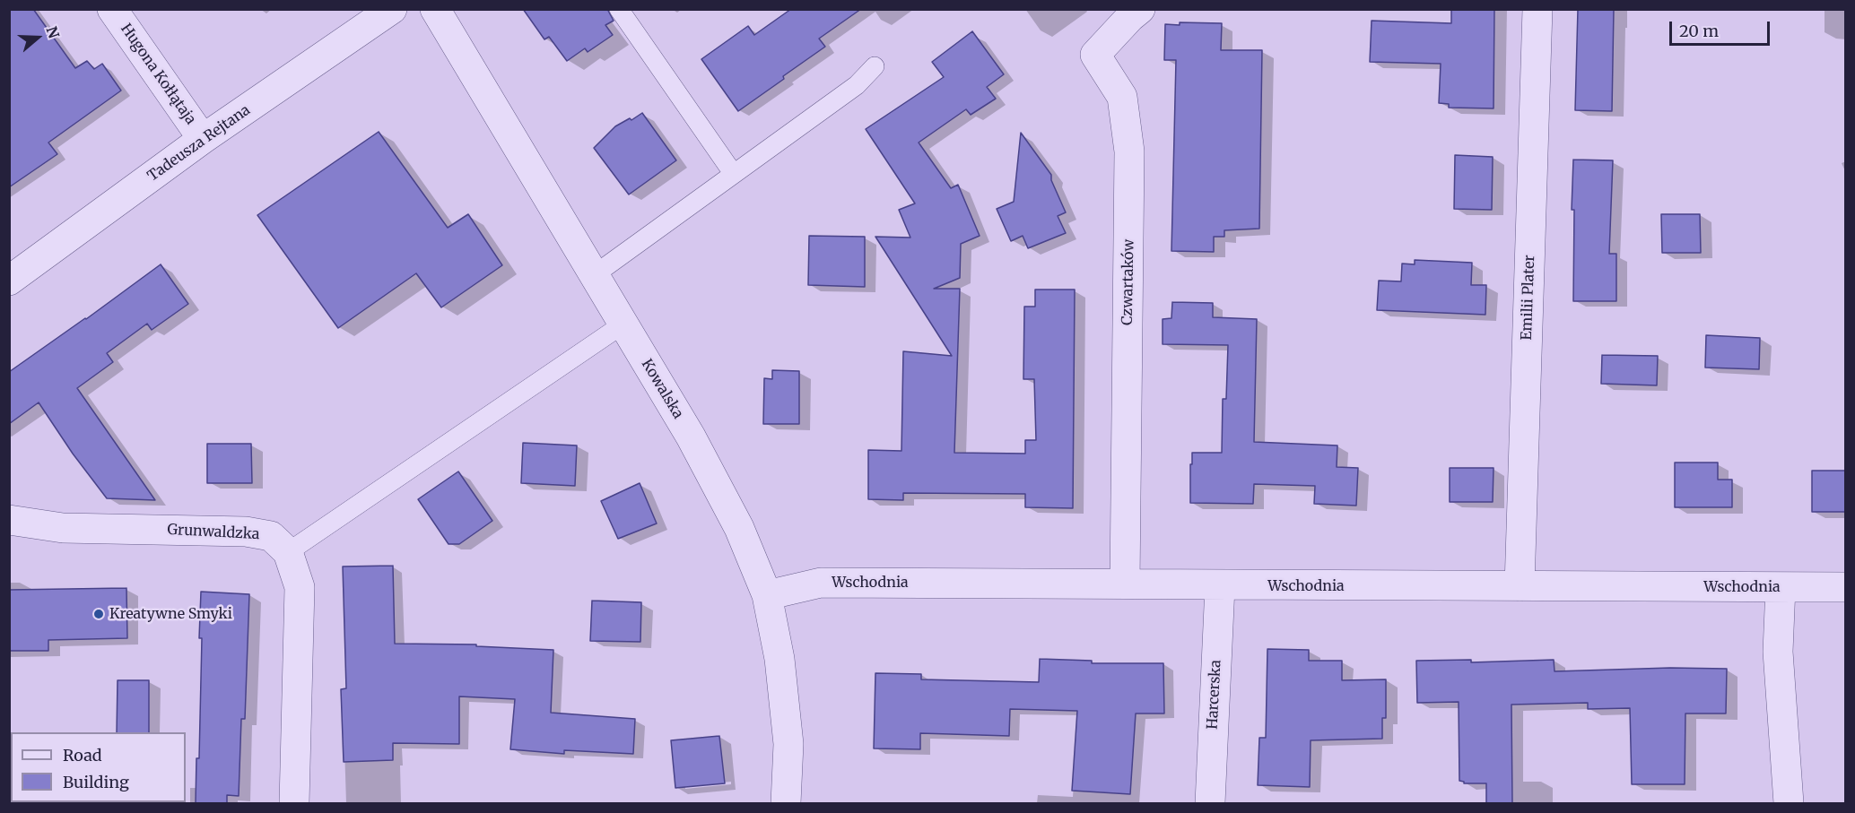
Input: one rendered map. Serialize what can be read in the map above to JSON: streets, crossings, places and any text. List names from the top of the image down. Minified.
{"streets":{"street":["Hugona Kołłątaja","Tadeusza Rejtana","Czwartaków","Emilii Plater","Kowalska","Grunwaldzka","Wschodnia","Harcerska"]},"crossings":[["Hugona Kołłątaja","Tadeusza Rejtana"],["Czwartaków","Wschodnia"],["Emilii Plater","Wschodnia"],["Kowalska","Wschodnia"],["Wschodnia","Harcerska"]],"places":["Kreatywne Smyki"],"legend":["Road","Building"],"scale_bar":"20 m","north":"right"}
